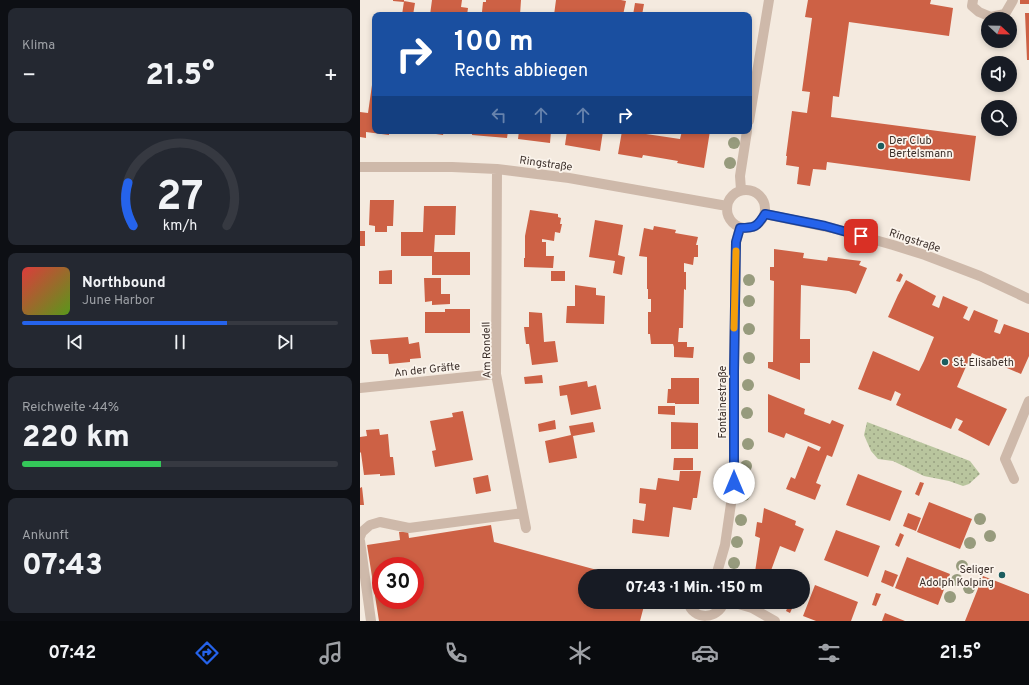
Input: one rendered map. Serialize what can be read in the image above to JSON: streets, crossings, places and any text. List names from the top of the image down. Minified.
{"streets":{"street":["Ringstraße","Am Rondell","An der Gräfte","Fontainestraße"]},"crossings":[["Ringstraße","Am Rondell"],["Ringstraße","Fontainestraße"],["Am Rondell","An der Gräfte"]],"places":["Der Club Bertelsmann","St. Elisabeth","Seliger Adolph Kolping"],"north":"right","page":{"tile":["Klima",["Reichweite · 44%","220 km"],["Ankunft","07:43"]],"turn":["100 m","Rechts abbiegen"],"heat":["−","21.5°","+"],"song":["Northbound","June Harbor"],"limit":"30","trip":"07:43 · 1 Min. · 150 m","tabs":["07:42","21.5°"],"gauge":["27","km/h"]}}
